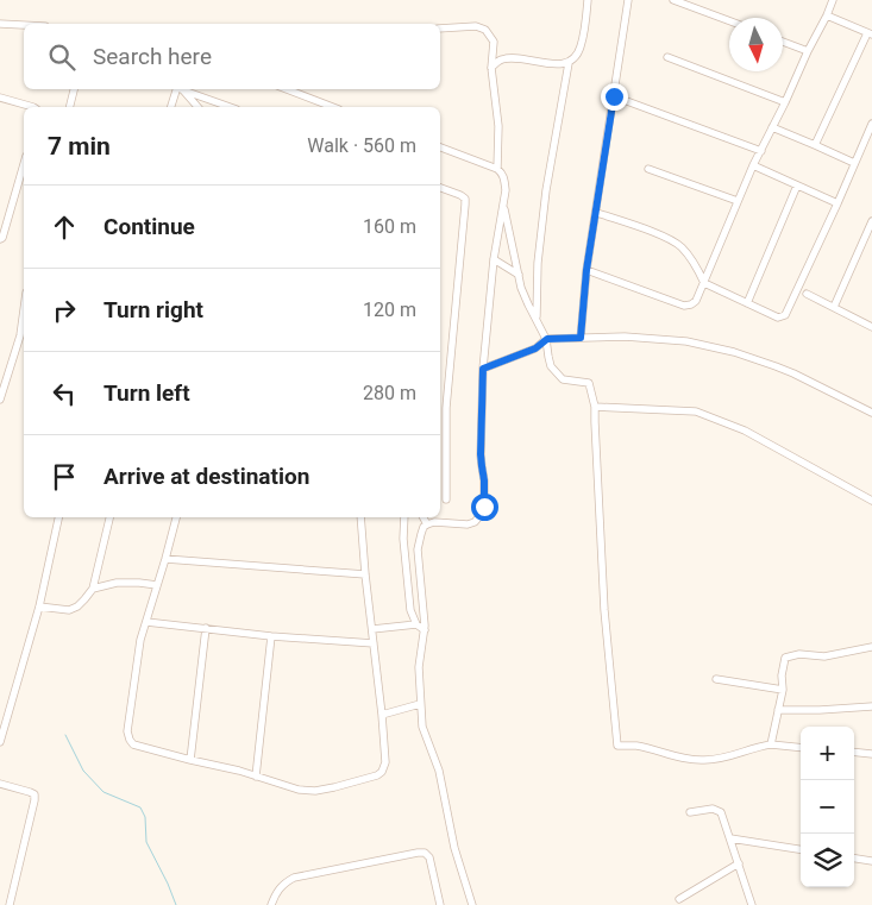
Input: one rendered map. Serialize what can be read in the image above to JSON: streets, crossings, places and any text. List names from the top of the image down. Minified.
{"north":"bottom","page":{"search":"Search here","heading":["7 min","Walk · 560 m"],"list":[["Continue","160 m"],["Turn right","120 m"],["Turn left","280 m"],"Arrive at destination"],"map_buttons":["+","−"]}}
